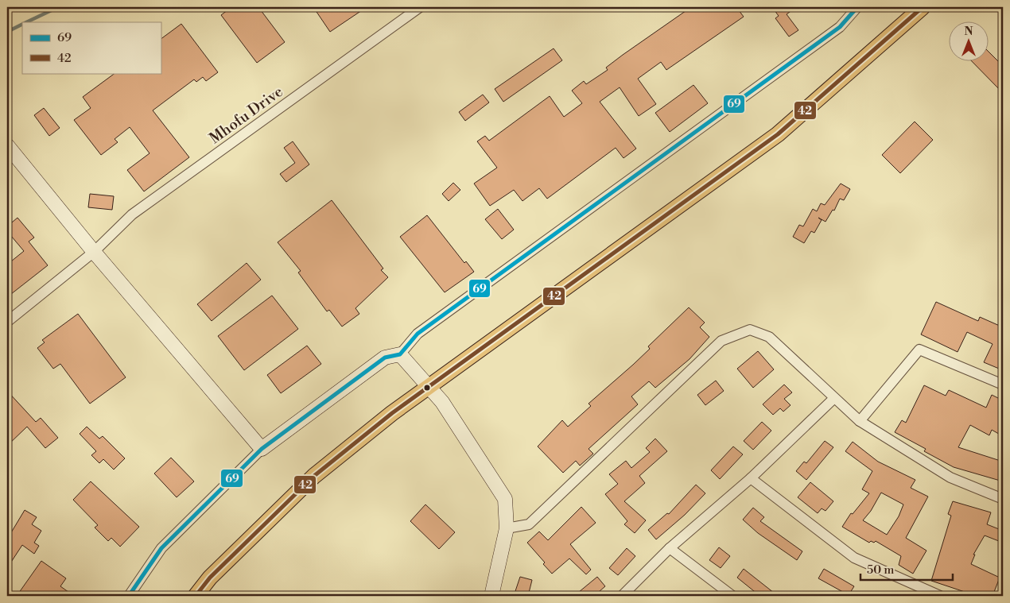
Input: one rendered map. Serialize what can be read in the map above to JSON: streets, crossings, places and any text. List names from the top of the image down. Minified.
{"streets":{"street":["Mhofu Drive"]},"lines":["transit line 69","transit line 42"],"legend":["69","42"],"scale_bar":"50 m","north":"top"}
